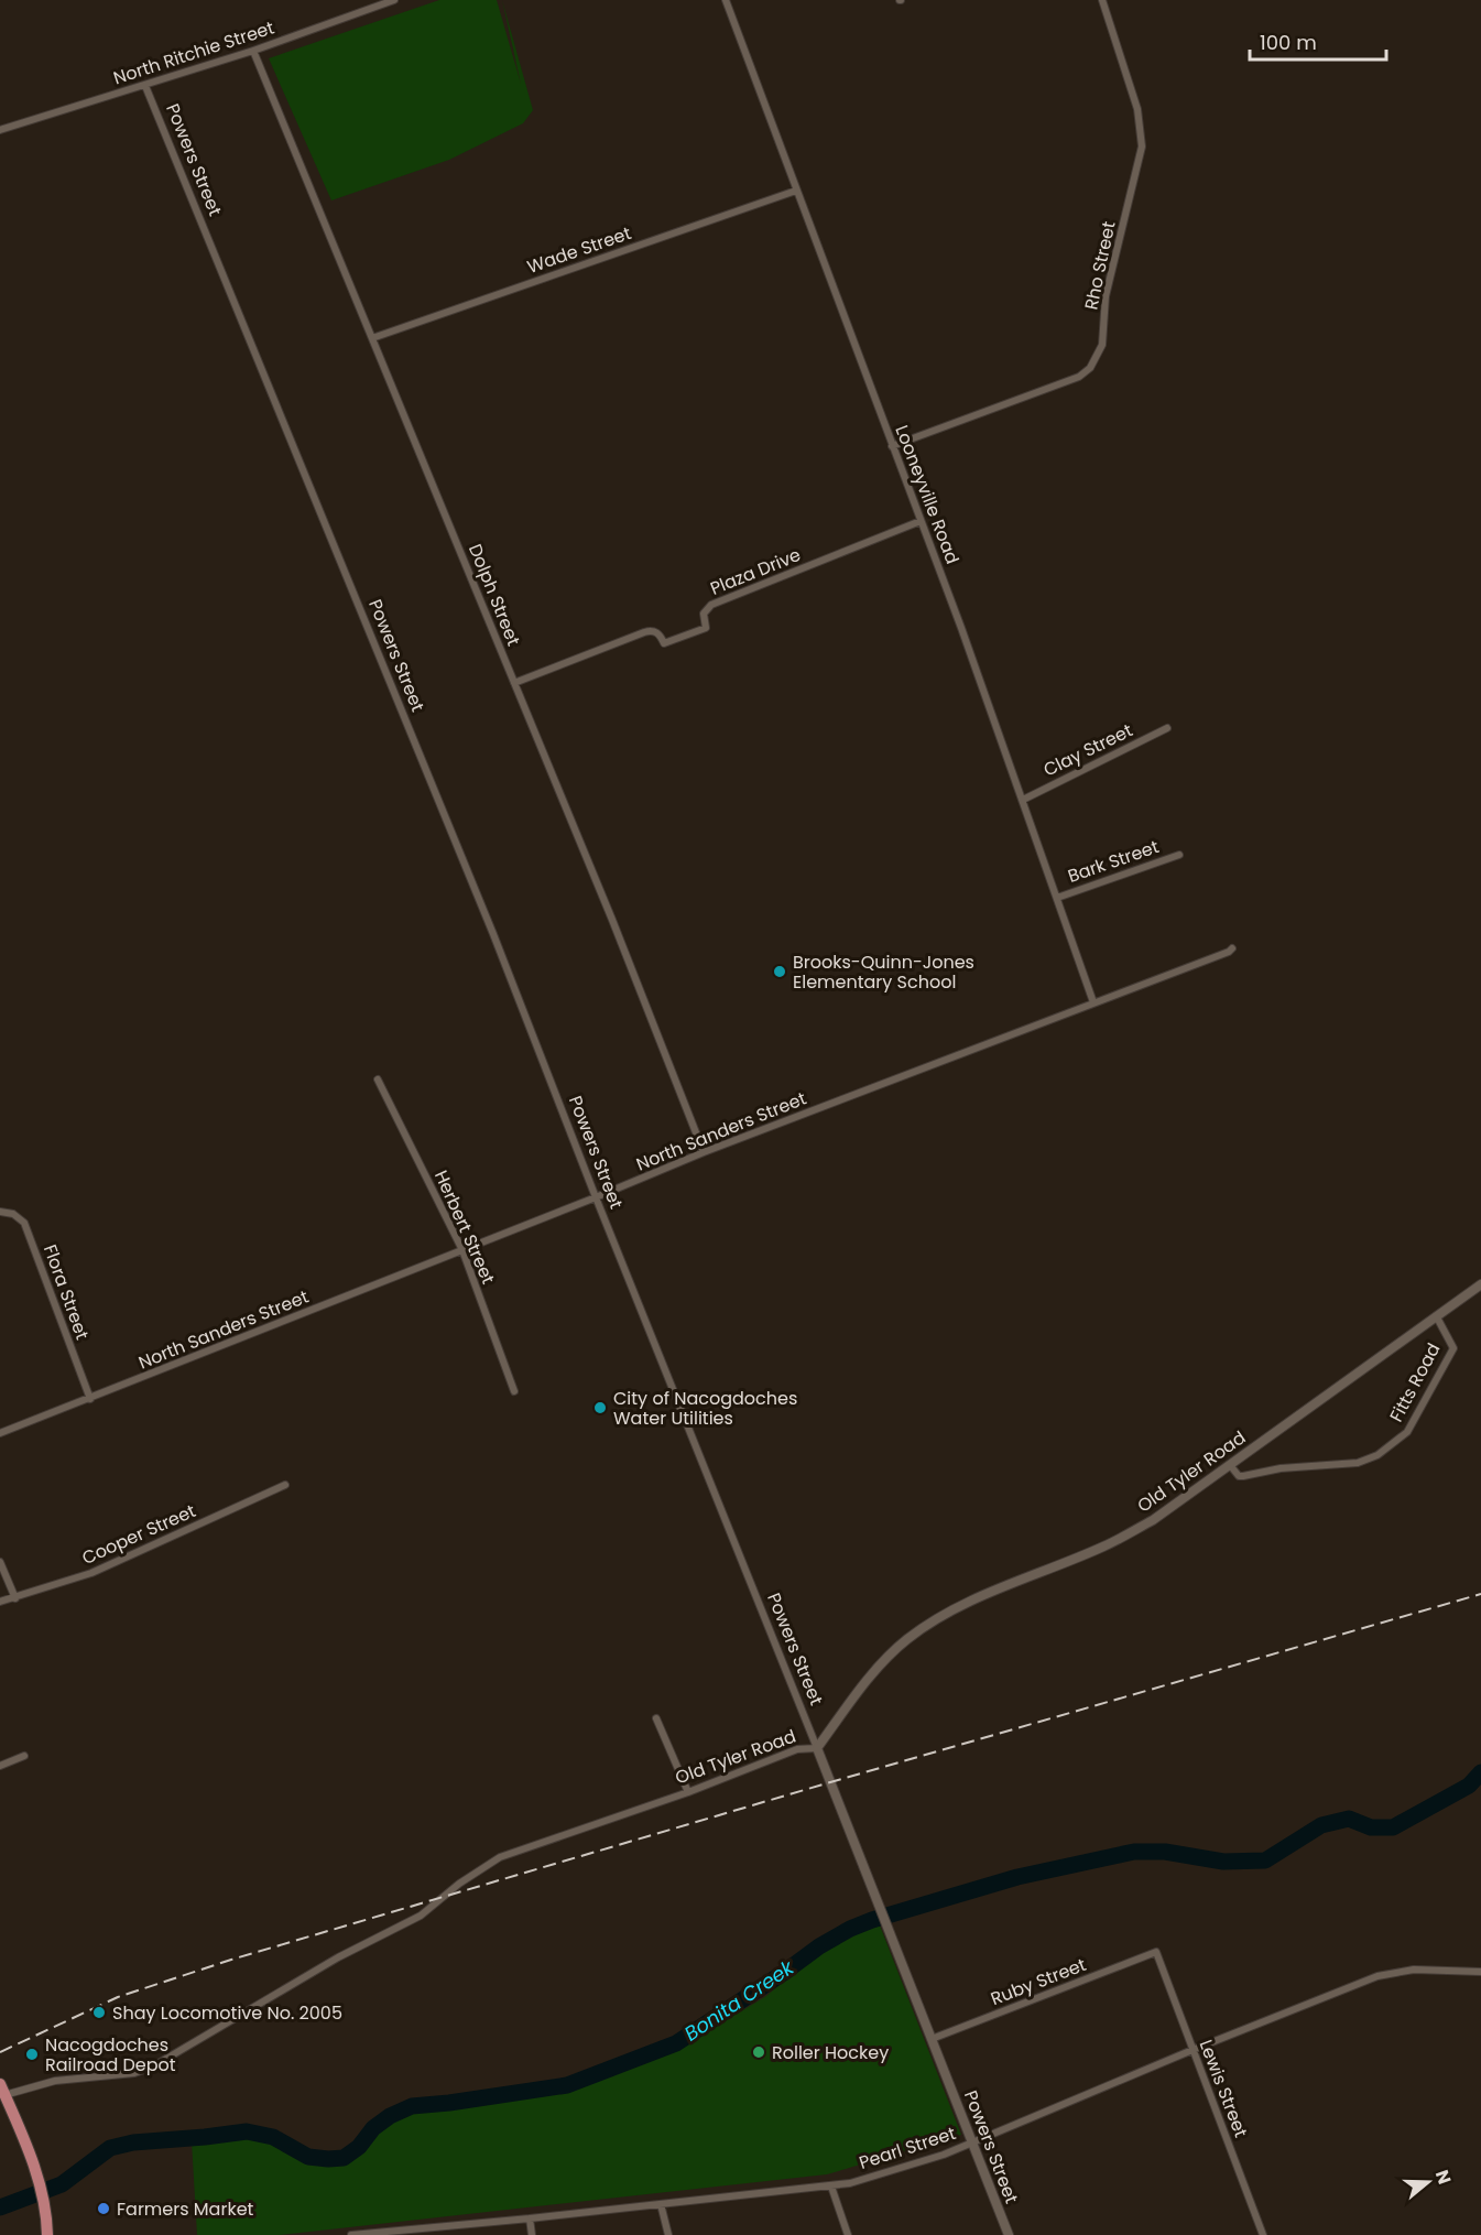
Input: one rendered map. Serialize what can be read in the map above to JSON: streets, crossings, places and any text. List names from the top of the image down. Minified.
{"streets":{"street":["North Ritchie Street","Powers Street","Wade Street","Rho Street","Looneyville Road","Plaza Drive","Dolph Street","Clay Street","Bark Street","North Sanders Street","Herbert Street","Flora Street","Fitts Road","Old Tyler Road","Cooper Street","Ruby Street","Lewis Street","Pearl Street"]},"crossings":[["North Ritchie Street","Powers Street"],["North Ritchie Street","Dolph Street"],["Powers Street","North Sanders Street"],["Powers Street","Old Tyler Road"],["Powers Street","Ruby Street"],["Powers Street","Pearl Street"],["Wade Street","Looneyville Road"],["Wade Street","Dolph Street"],["Rho Street","Looneyville Road"],["Looneyville Road","Plaza Drive"],["Looneyville Road","Clay Street"],["Looneyville Road","Bark Street"],["Looneyville Road","North Sanders Street"],["Plaza Drive","Dolph Street"],["Dolph Street","North Sanders Street"],["North Sanders Street","Herbert Street"],["North Sanders Street","Flora Street"],["Fitts Road","Old Tyler Road"],["Ruby Street","Lewis Street"],["Lewis Street","Pearl Street"]],"water":["Bonita Creek"],"places":["Brooks-Quinn-Jones Elementary School","City of Nacogdoches Water Utilities","Shay Locomotive No. 2005","Roller Hockey","Nacogdoches Railroad Depot","Farmers Market"],"scale_bar":"100 m","north":"right"}
